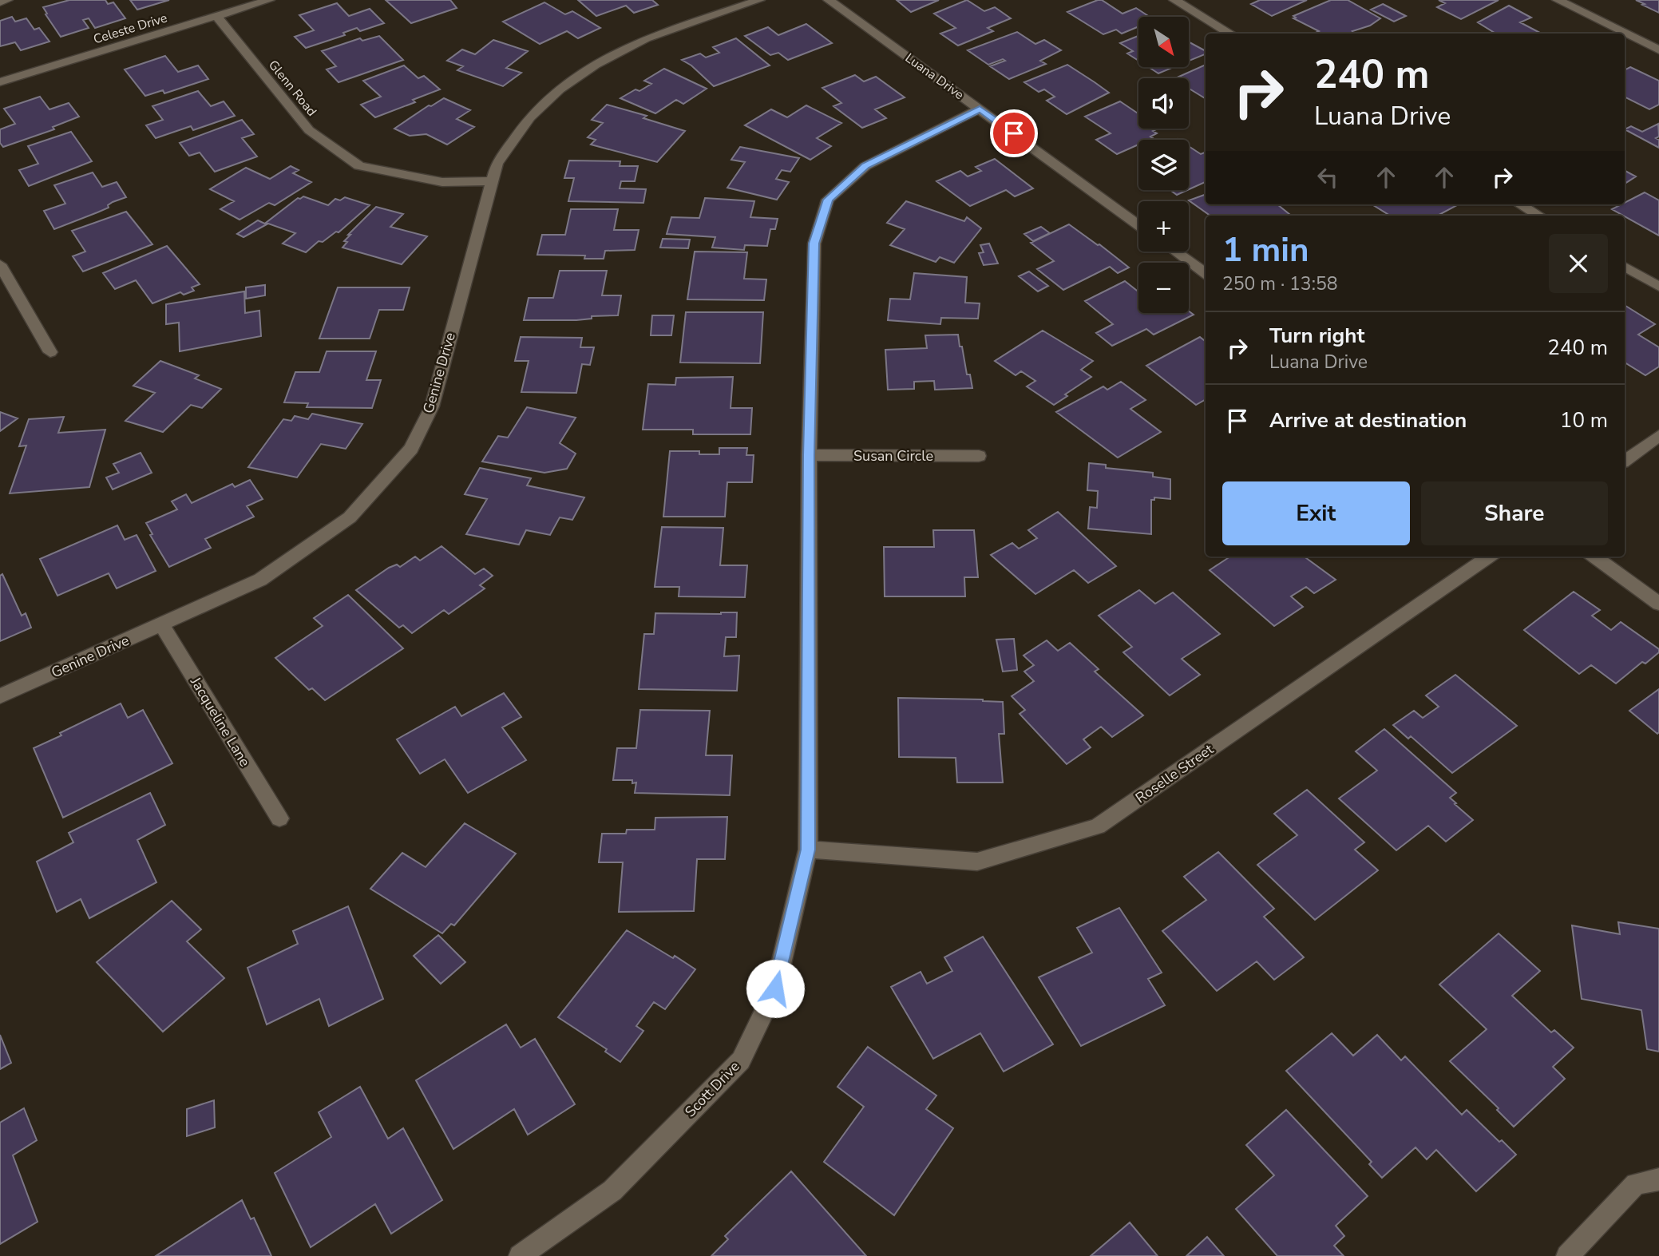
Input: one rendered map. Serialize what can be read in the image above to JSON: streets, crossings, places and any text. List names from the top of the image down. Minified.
{"streets":{"street":["Celeste Drive","Luana Drive","Glenn Road","Genine Drive","Susan Circle","Jacqueline Lane","Roselle Street","Scott Drive"]},"crossings":[["Celeste Drive","Glenn Road"],["Luana Drive","Scott Drive"],["Glenn Road","Genine Drive"],["Genine Drive","Jacqueline Lane"],["Susan Circle","Scott Drive"],["Roselle Street","Scott Drive"]],"north":"bottom right","page":{"map_buttons":["+","−"],"turn":["240 m","Luana Drive"],"heading":["1 min","250 m · 13:58"],"list":[{"name":"Turn right","note":"Luana Drive","value":"240 m"},{"name":"Arrive at destination","value":"10 m"}],"buttons":["Exit","Share"]}}
